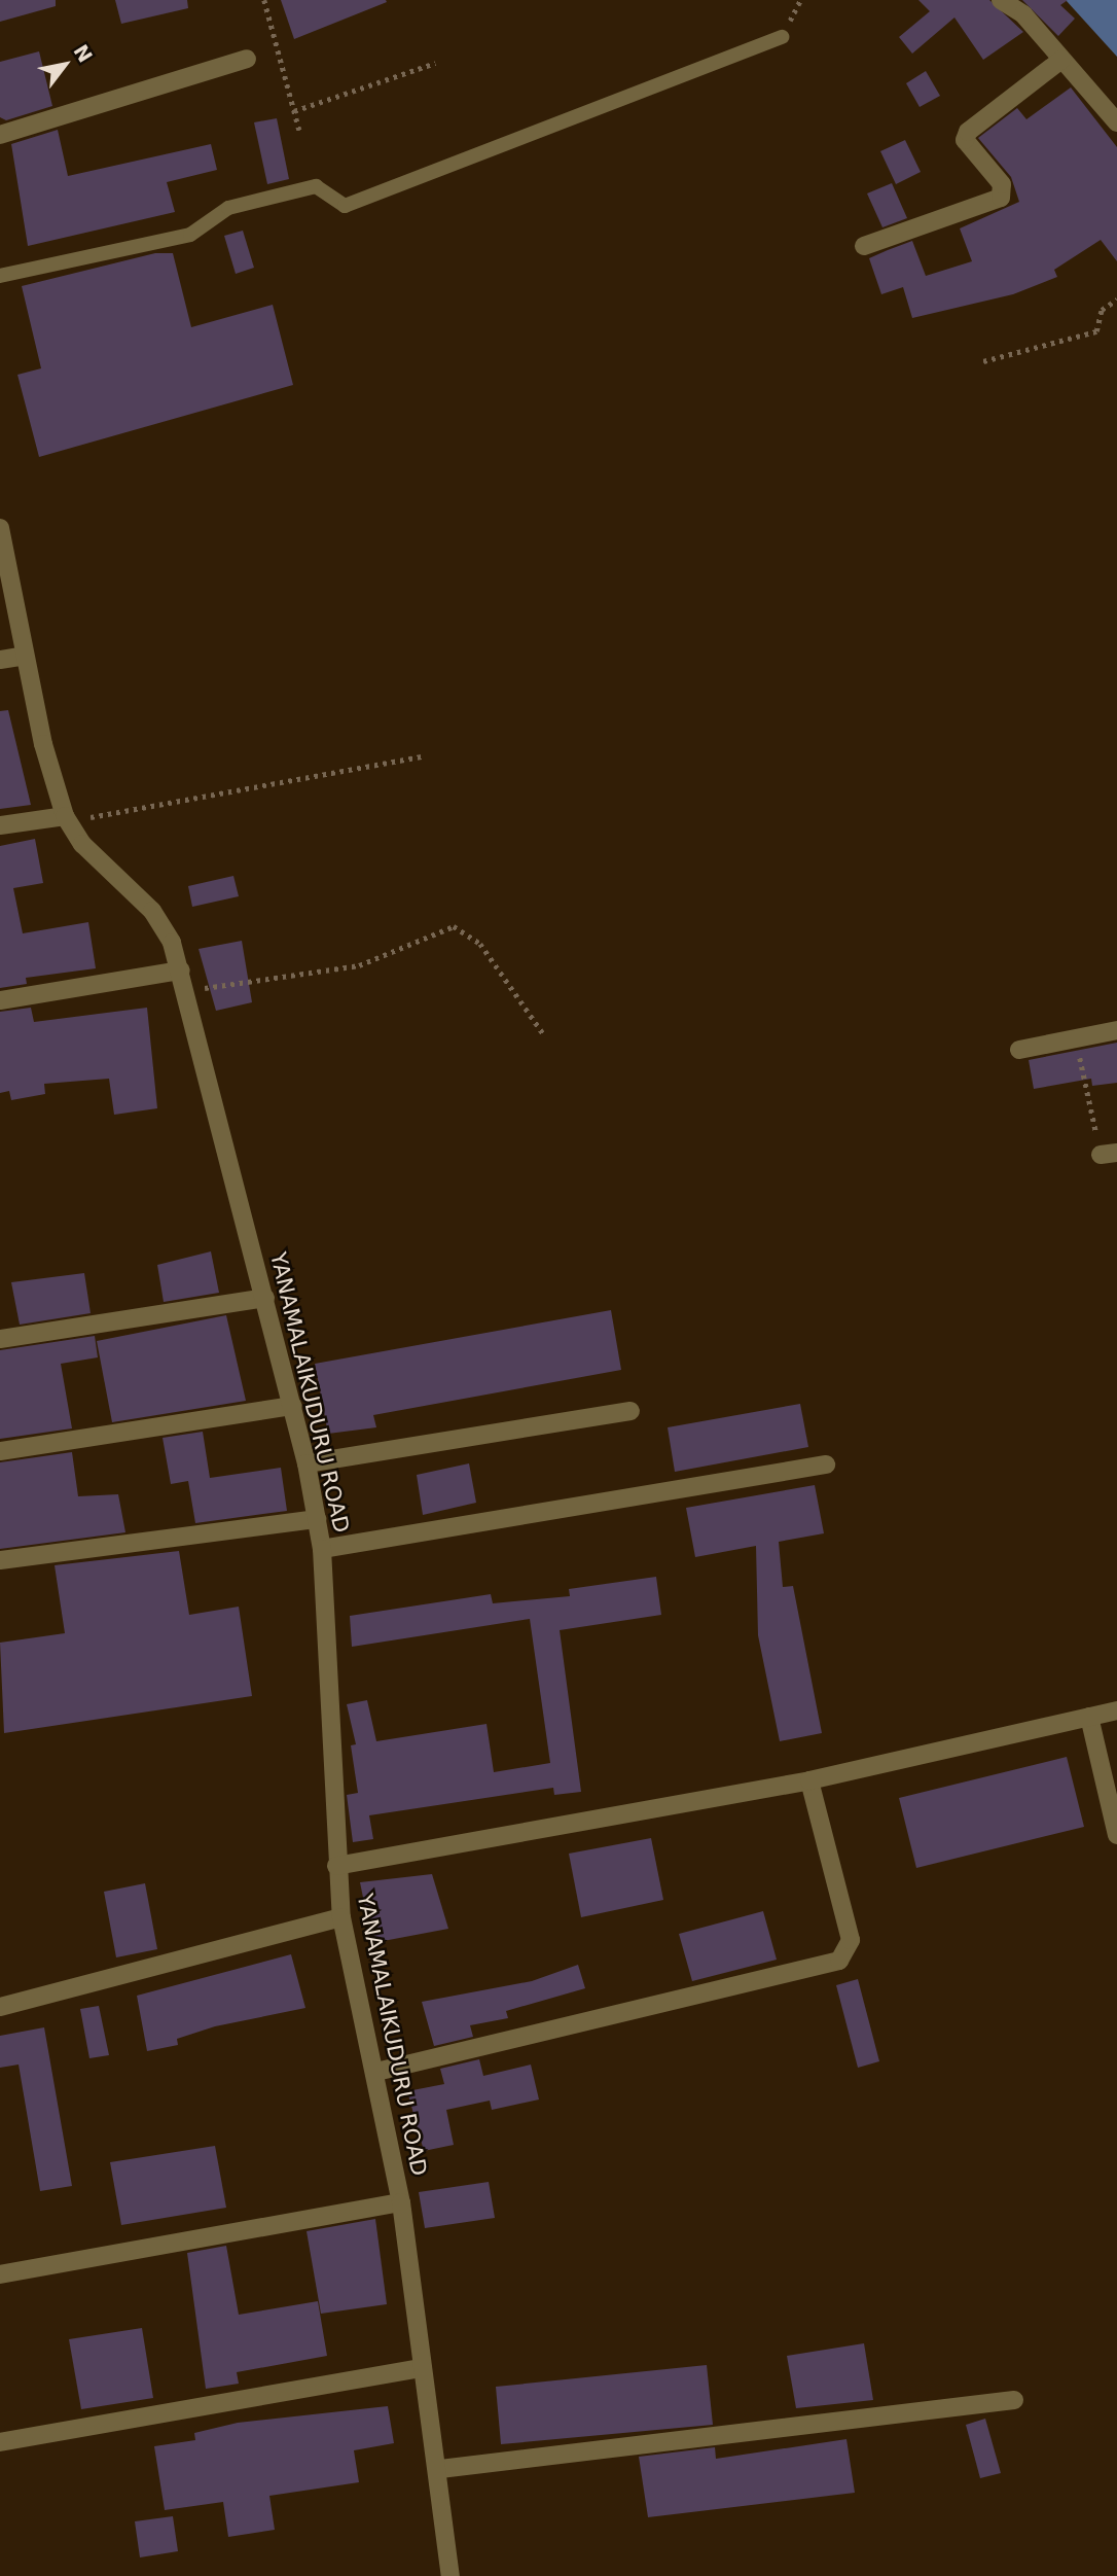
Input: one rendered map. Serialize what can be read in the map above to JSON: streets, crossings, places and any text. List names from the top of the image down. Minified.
{"streets":{"street":["YANAMALAIKUDURU ROAD"]},"north":"top right"}
